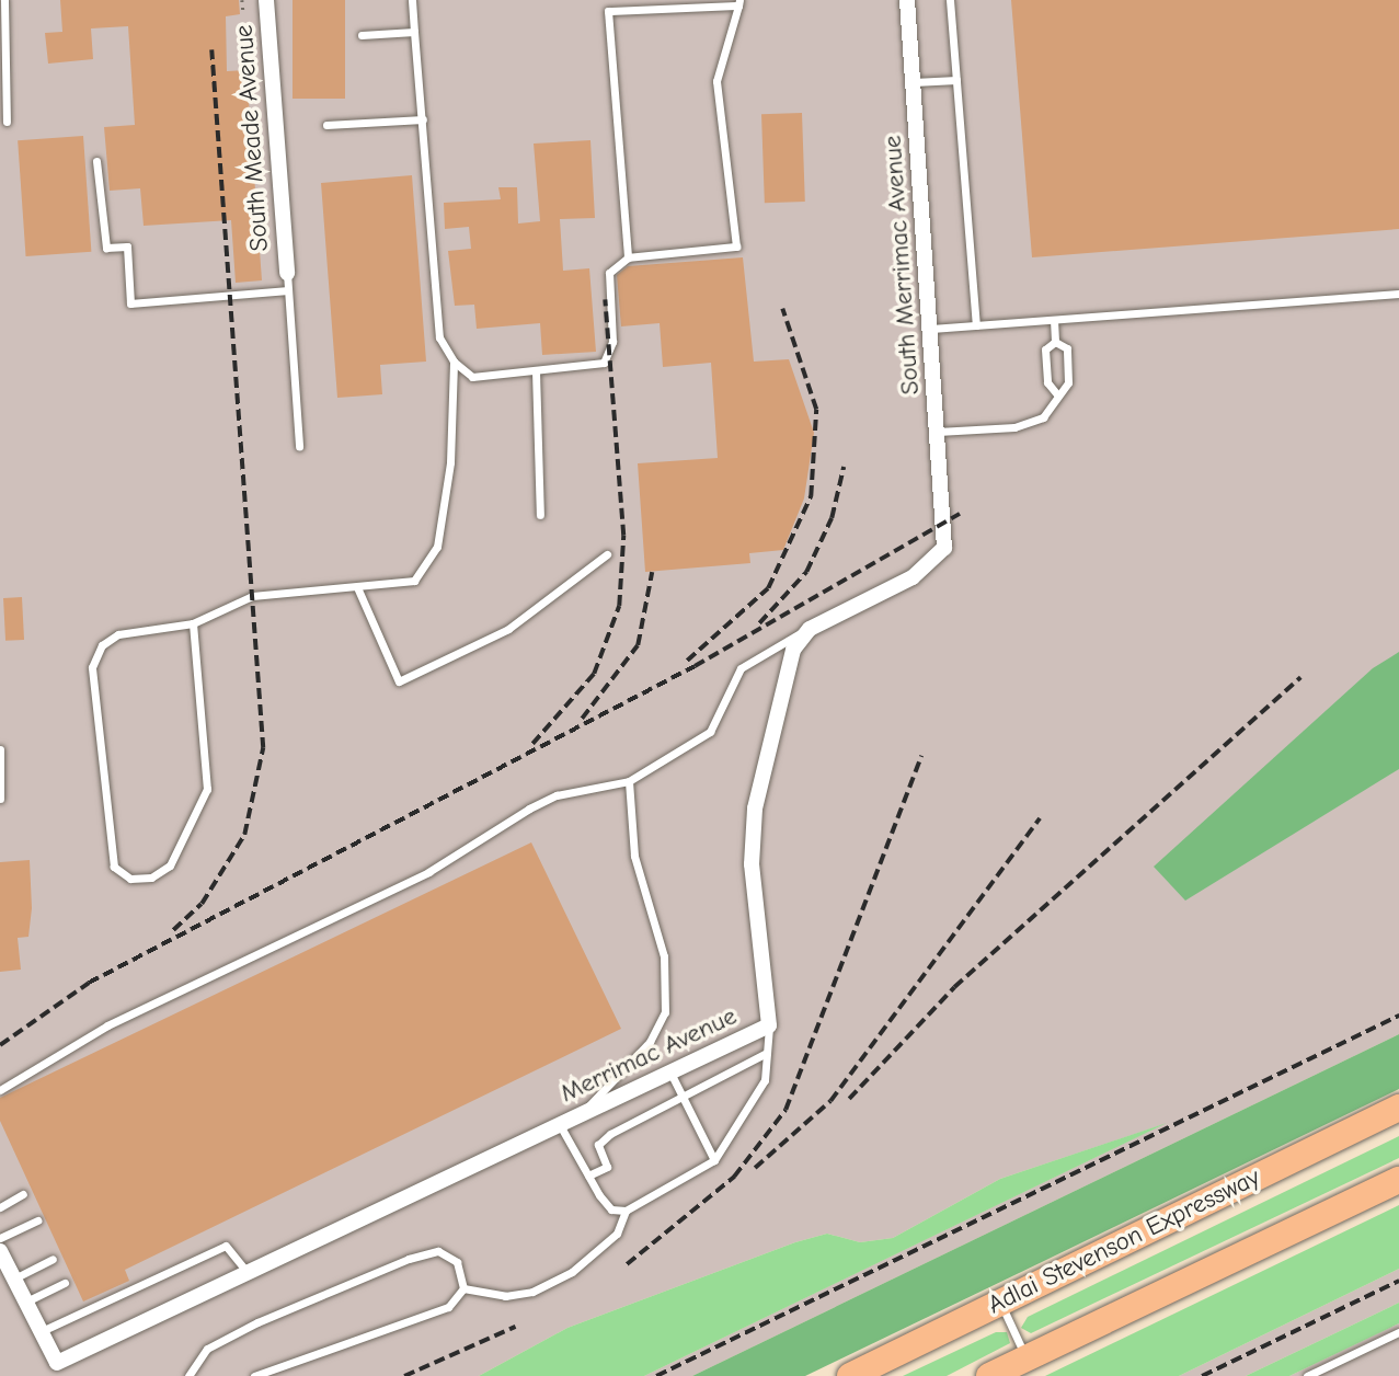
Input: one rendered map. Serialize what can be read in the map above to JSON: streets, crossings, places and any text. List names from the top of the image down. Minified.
{"streets":{"highway":["Adlai Stevenson Expressway"],"street":["South Meade Avenue","South Merrimac Avenue","Merrimac Avenue"]},"crossings":[["South Merrimac Avenue","Merrimac Avenue"]]}
